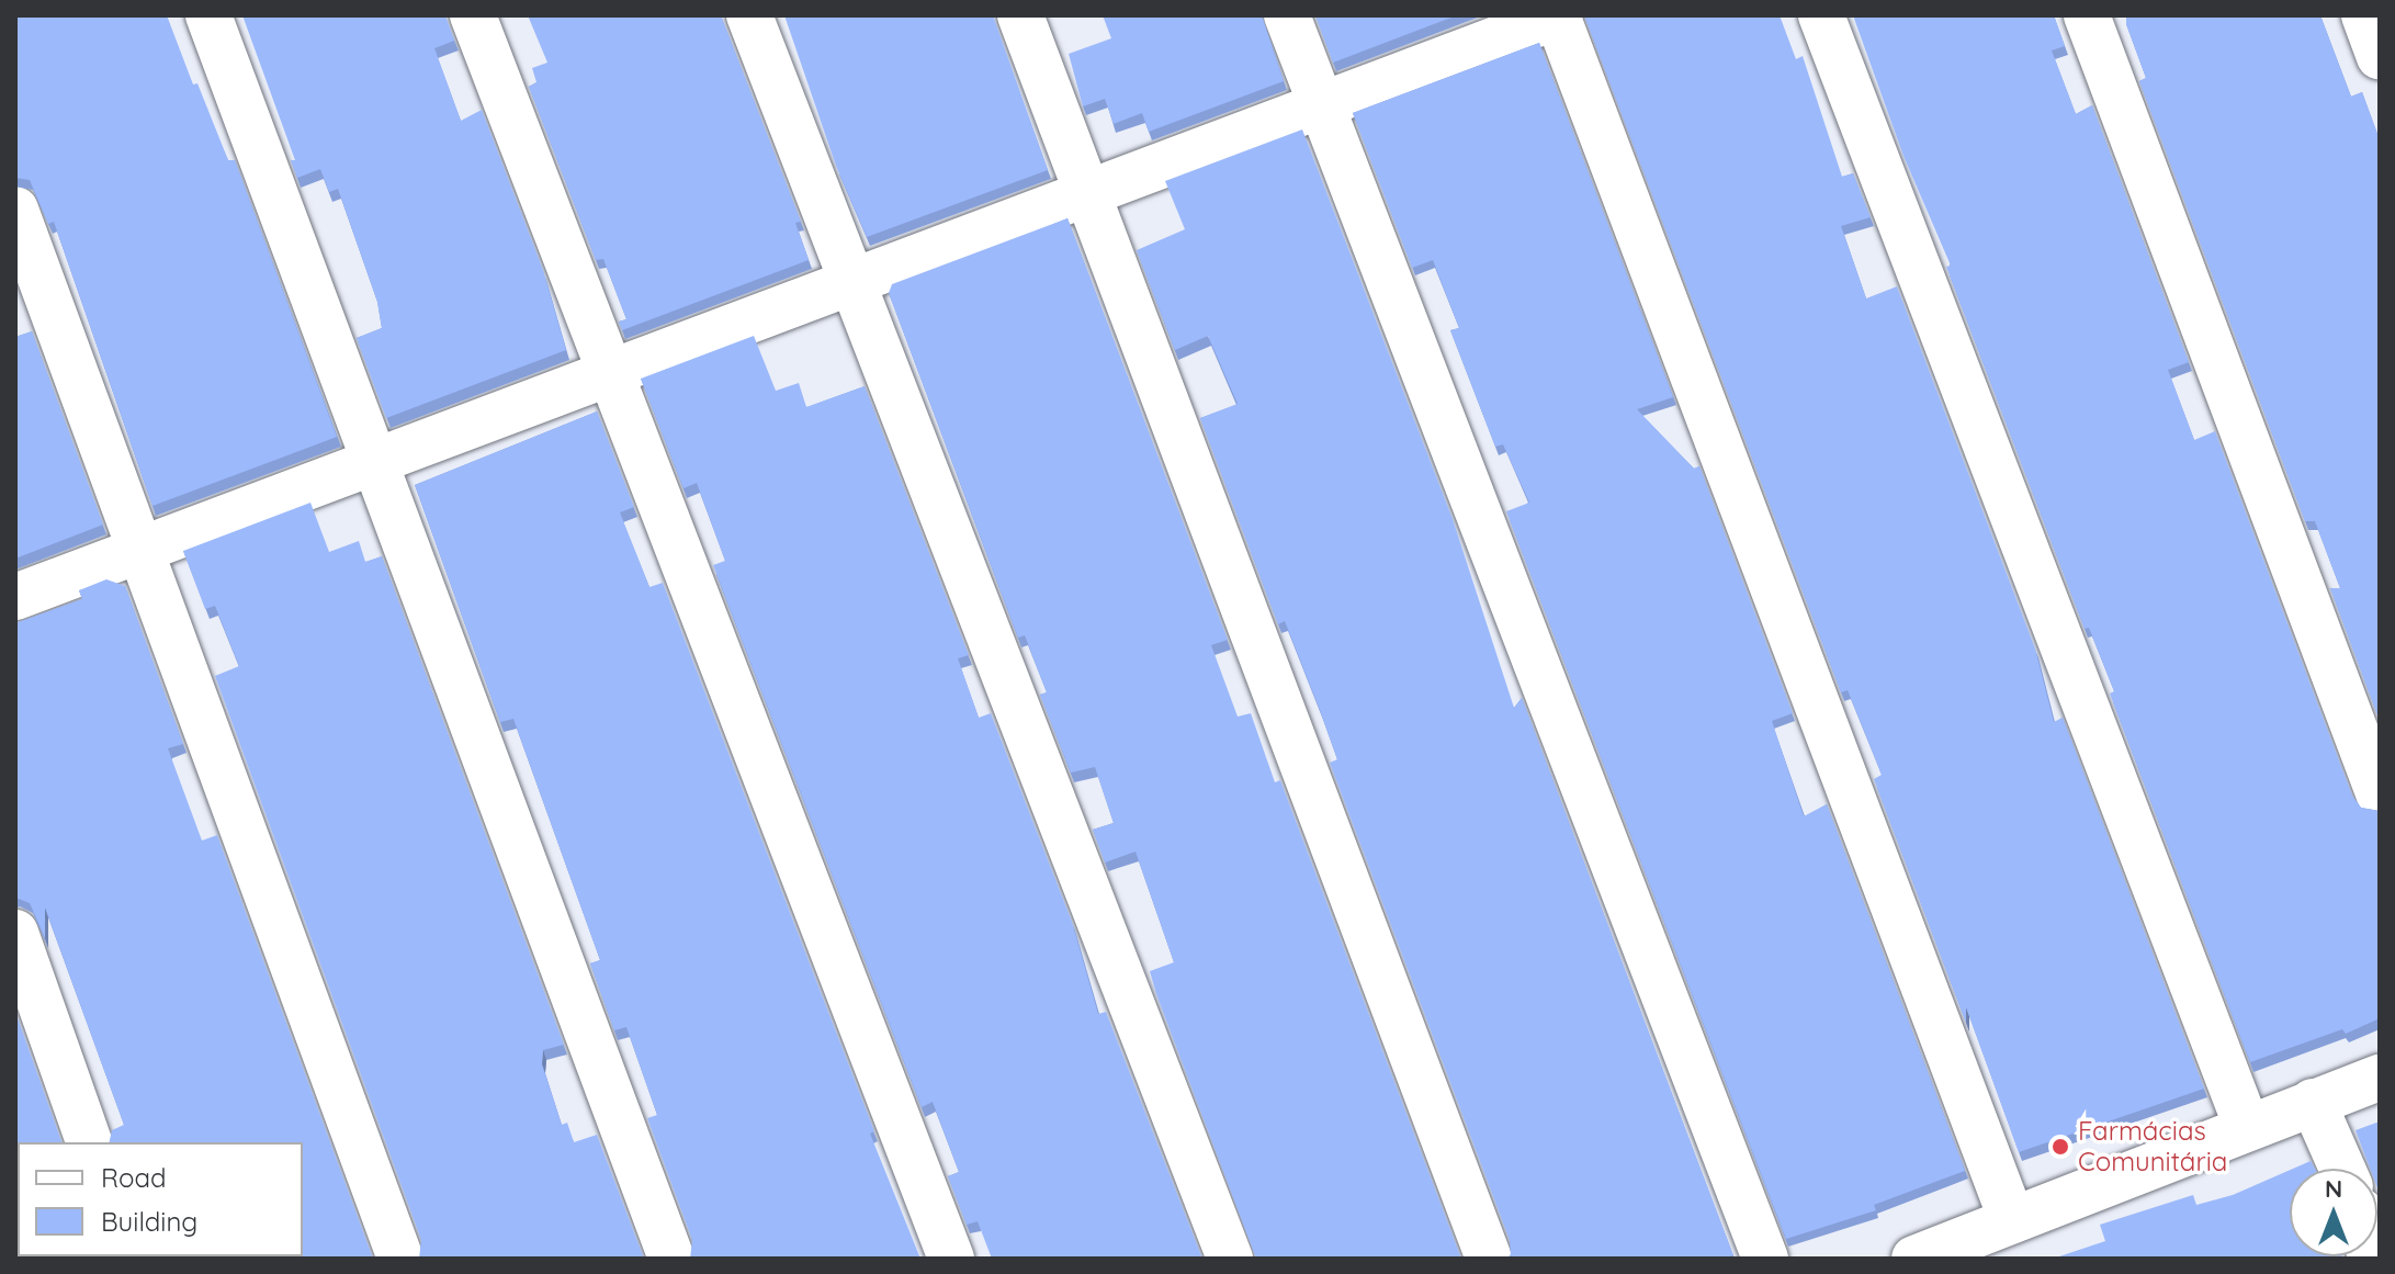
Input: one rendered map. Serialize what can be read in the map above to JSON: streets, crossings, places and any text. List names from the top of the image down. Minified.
{"places":["Farmácias Comunitária"],"legend":["Road","Building"],"north":"top"}
